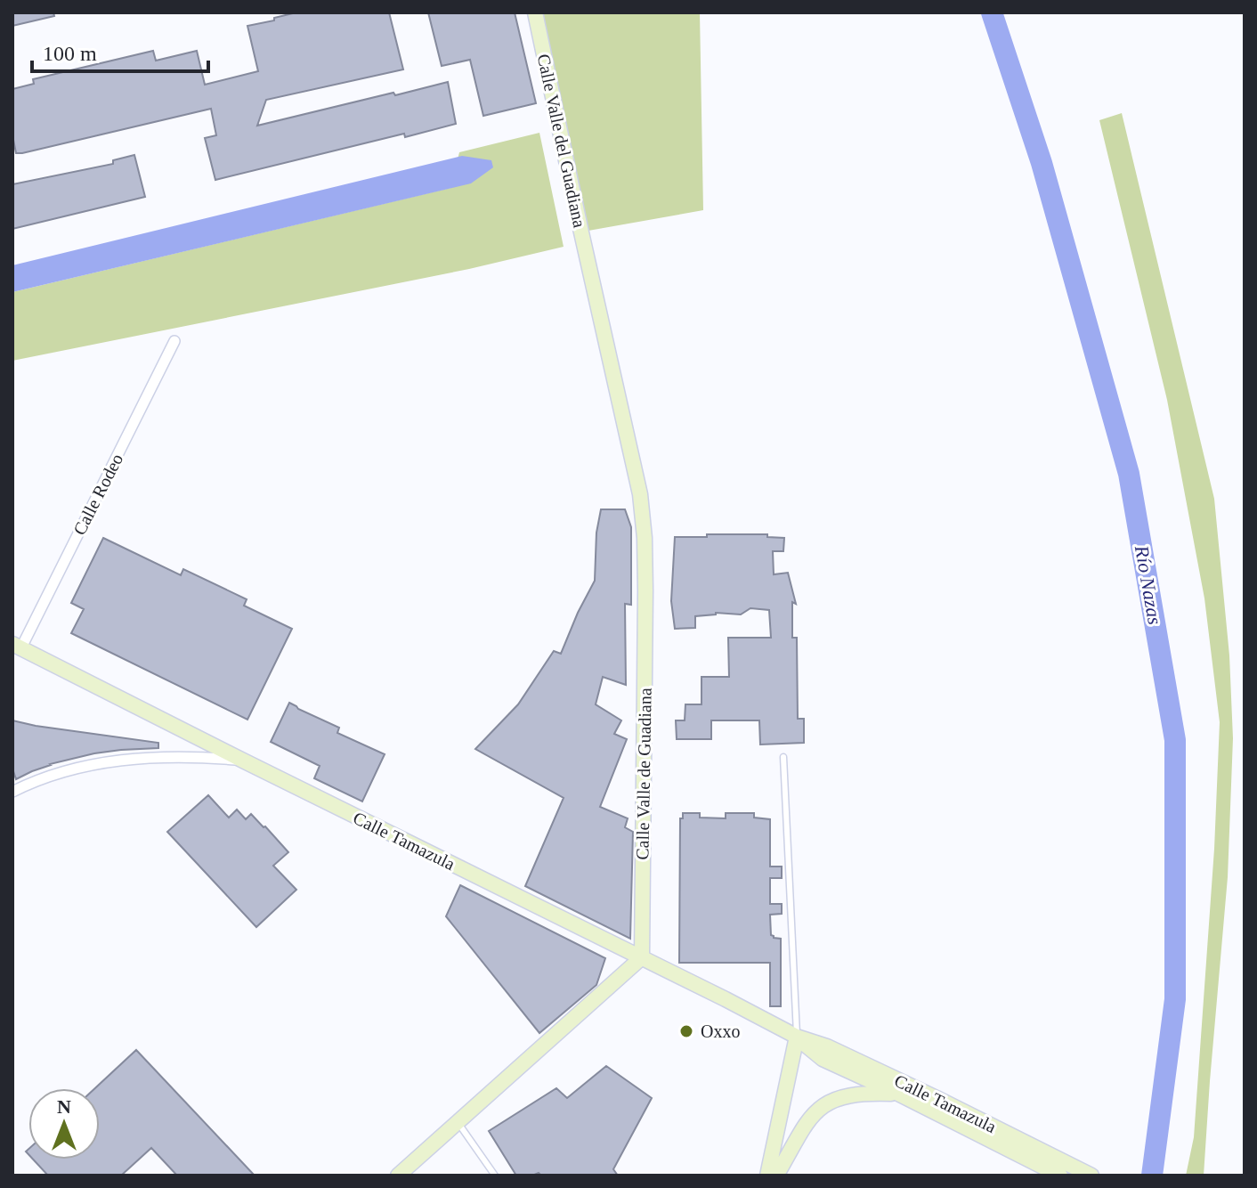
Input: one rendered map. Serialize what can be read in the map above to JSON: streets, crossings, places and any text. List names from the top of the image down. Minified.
{"streets":{"main road":["Calle Valle del Guadiana","Calle Valle de Guadiana","Calle Tamazula"],"street":["Calle Rodeo"]},"crossings":[["Calle Valle del Guadiana","Calle Valle de Guadiana"],["Calle Rodeo","Calle Tamazula"],["Calle Valle de Guadiana","Calle Tamazula"]],"water":["Río Nazas"],"places":["Oxxo"],"scale_bar":"100 m","north":"top"}
